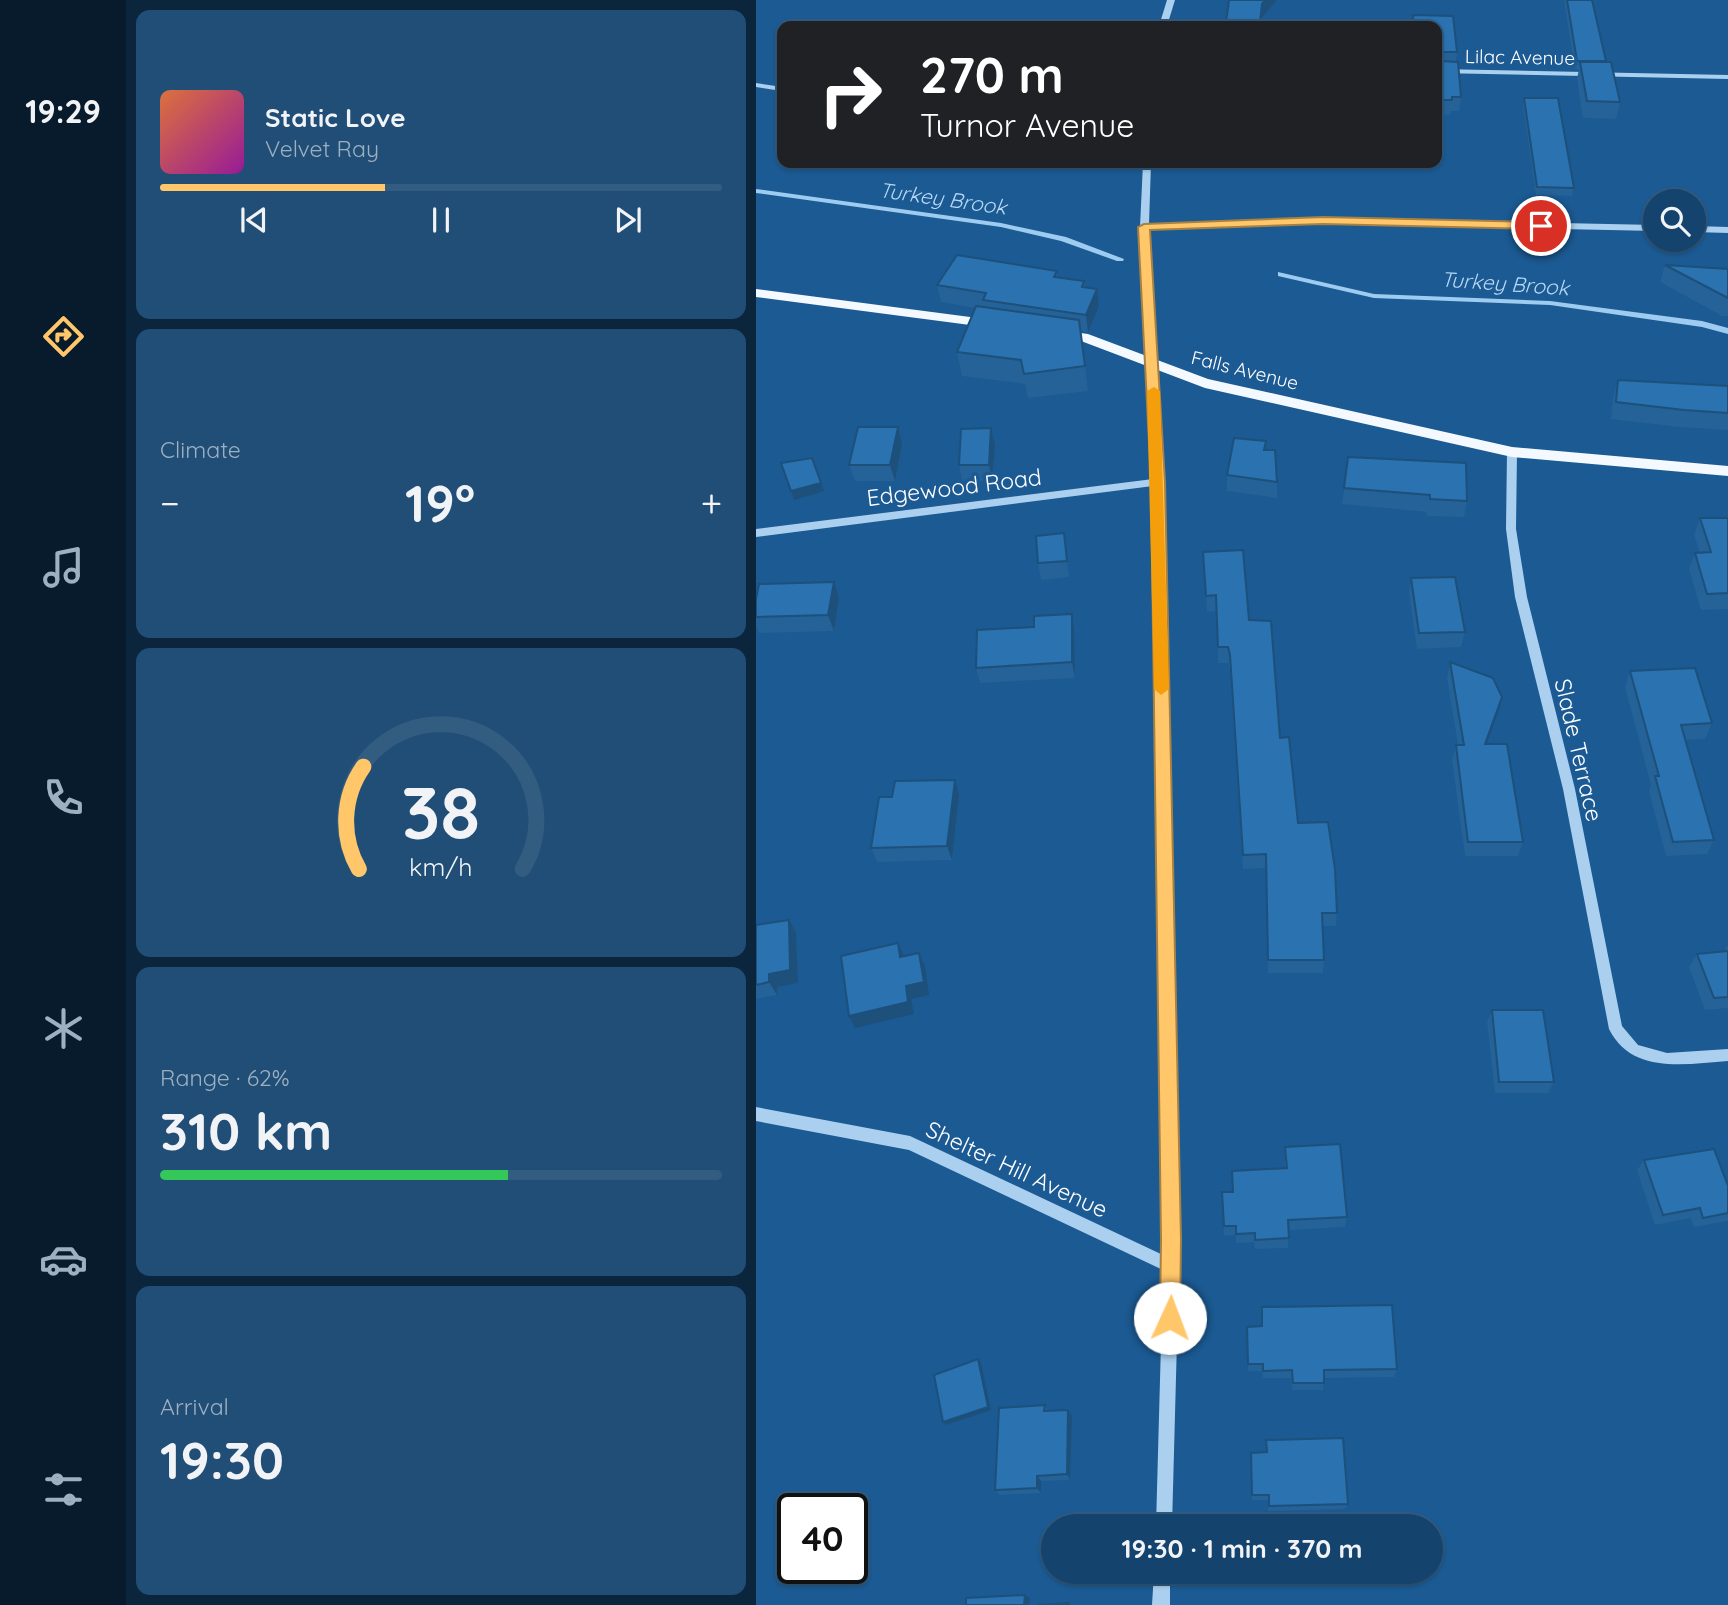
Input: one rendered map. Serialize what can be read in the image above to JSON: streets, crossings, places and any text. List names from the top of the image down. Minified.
{"streets":{"main road":["Falls Avenue"],"street":["Lilac Avenue","Edgewood Road","Slade Terrace","Shelter Hill Avenue"]},"crossings":[["Falls Avenue","Slade Terrace"]],"water":["Turkey Brook"],"page":{"tabs":"19:29","turn":["270 m","Turnor Avenue"],"song":["Static Love","Velvet Ray"],"tile":["Climate",["Range · 62%","310 km"],["Arrival","19:30"]],"heat":["−","19°","+"],"limit":"40","trip":"19:30 · 1 min · 370 m","gauge":["38","km/h"]}}
